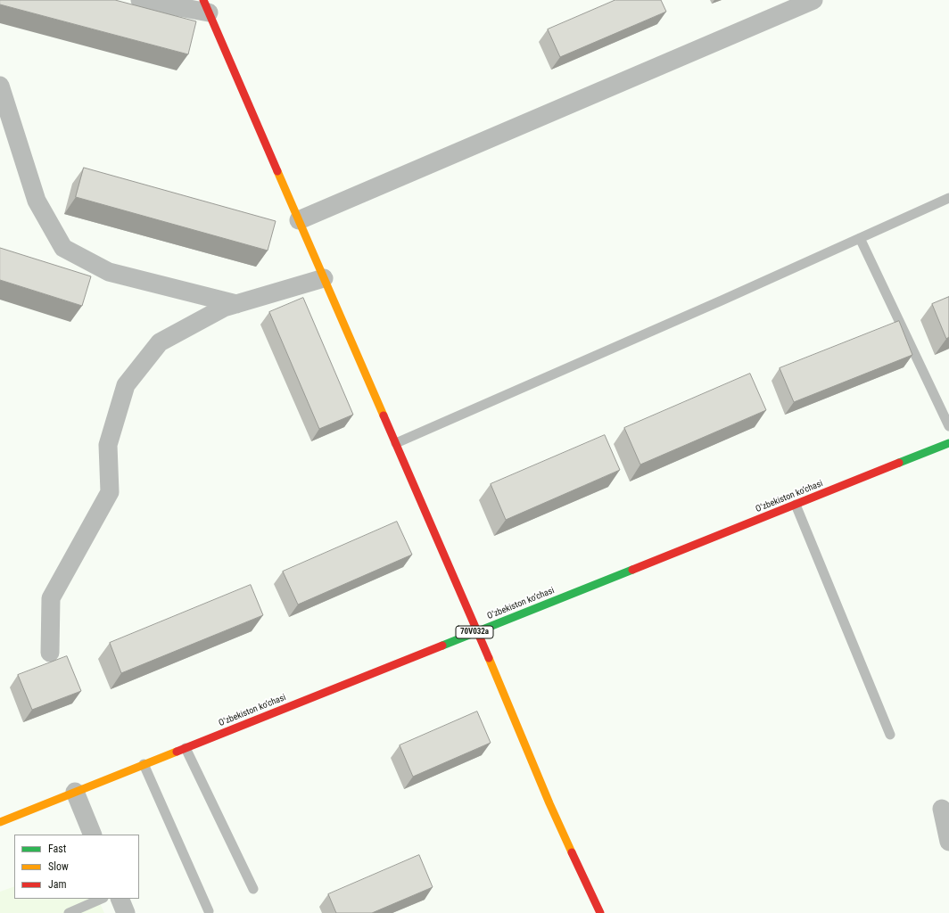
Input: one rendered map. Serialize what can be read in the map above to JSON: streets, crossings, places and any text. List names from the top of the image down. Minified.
{"streets":{"main road":["O‘zbekiston ko‘chasi","70V032a"]},"legend":["Fast","Slow","Jam"]}
